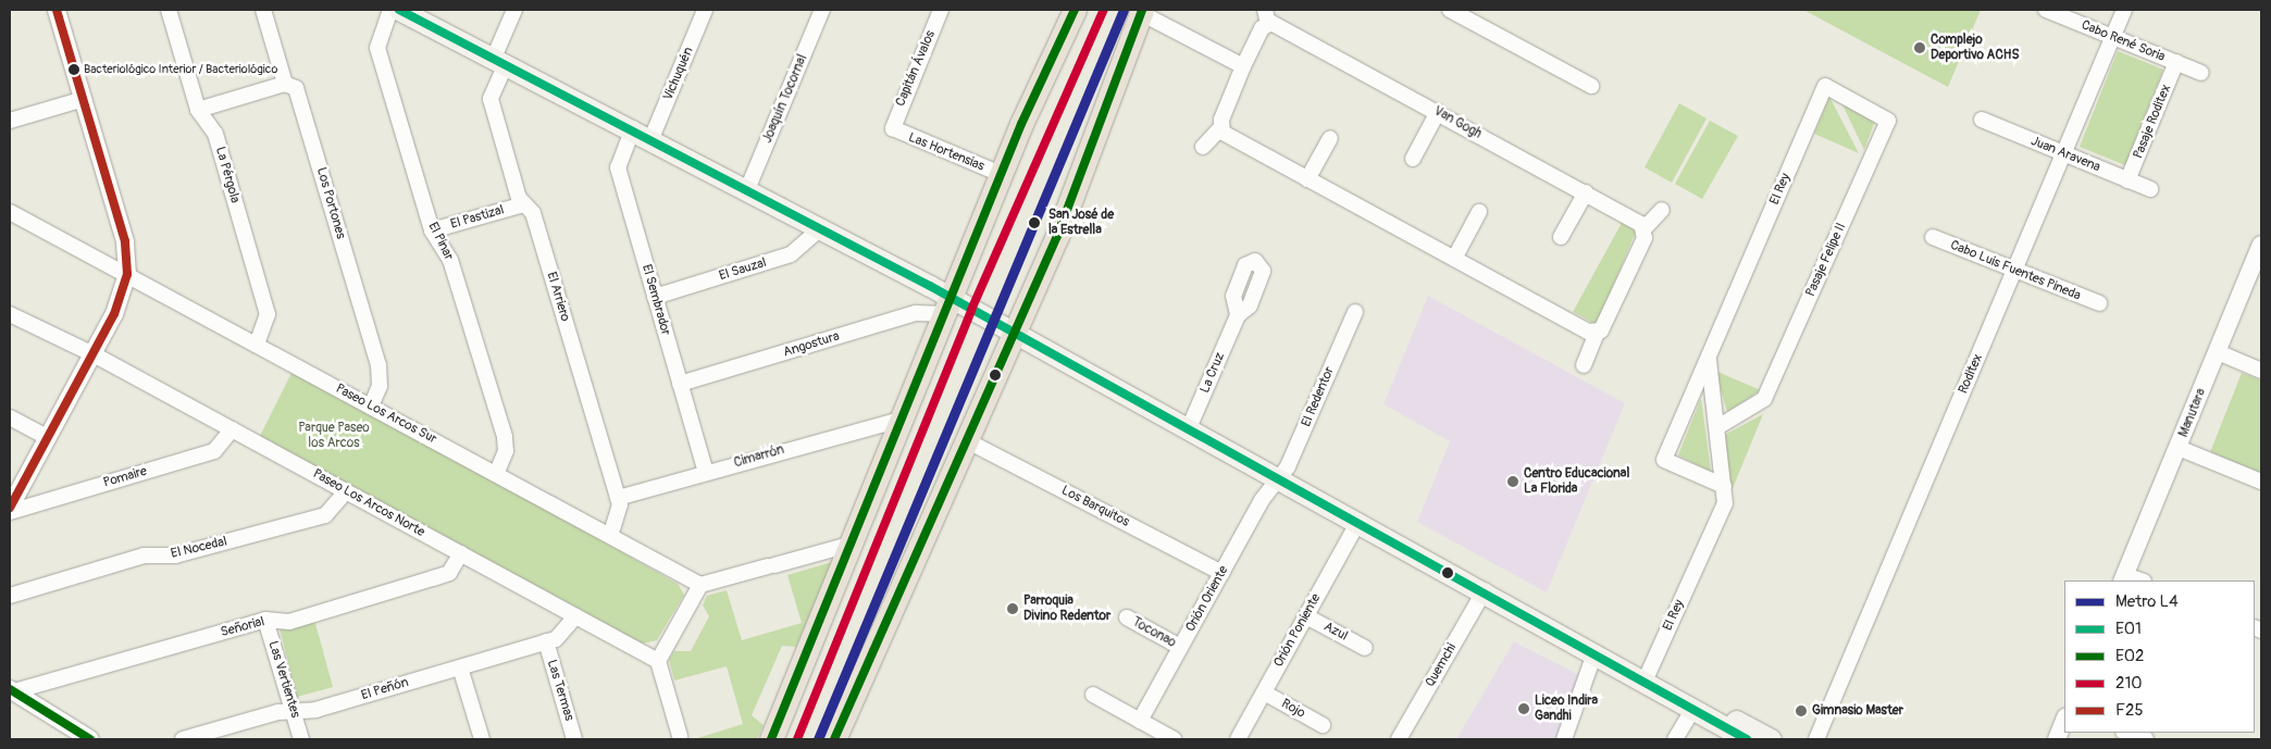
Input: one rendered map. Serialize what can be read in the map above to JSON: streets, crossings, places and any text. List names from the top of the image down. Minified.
{"streets":{"street":["Cabo René Soria","Capitán Ávalos","Vichuquén","Joaquín Tocornal","Pasaje Roditex","Van Gogh","Las Hortensias","Juan Aravena","La Pérgola","El Rey","Los Portones","El Pastizal","El Pinar","Pasaje Felipe II","El Sauzal","Cabo Luis Fuentes Pineda","El Arriero","El Sembrador","Angostura","La Cruz","Roditex","El Redentor","Manutara","Paseo Los Arcos Sur","Cimarrón","Pomaire","Paseo Los Arcos Norte","Los Barquitos","El Nocedal","Orión Oriente","Señorial","Orión Poniente","Azul","Toconao","Quemchi","Las Vertientes","El Peñón","Las Termas","Rojo"]},"crossings":[["Cabo René Soria","Pasaje Roditex"],["Cabo René Soria","Roditex"],["Capitán Ávalos","Las Hortensias"],["Pasaje Roditex","Juan Aravena"],["Juan Aravena","Roditex"],["La Pérgola","Paseo Los Arcos Sur"],["El Rey","Pasaje Felipe II"],["Los Portones","Paseo Los Arcos Sur"],["El Pastizal","El Pinar"],["El Pastizal","El Arriero"],["El Pinar","Paseo Los Arcos Sur"],["El Sauzal","El Sembrador"],["Cabo Luis Fuentes Pineda","Roditex"],["El Arriero","Paseo Los Arcos Sur"],["El Arriero","Cimarrón"],["El Sembrador","Angostura"],["El Sembrador","Cimarrón"],["El Redentor","Orión Oriente"],["Pomaire","Paseo Los Arcos Norte"],["Paseo Los Arcos Norte","El Nocedal"],["Paseo Los Arcos Norte","Señorial"],["Paseo Los Arcos Norte","El Peñón"],["Los Barquitos","Orión Oriente"],["Orión Oriente","Toconao"],["Señorial","Las Vertientes"],["Orión Poniente","Azul"],["Orión Poniente","Rojo"],["Las Vertientes","El Peñón"],["El Peñón","Las Termas"]],"parks":["Parque Paseo los Arcos"],"places":["Complejo Deportivo ACHS","Bacteriológico Interior / Bacteriológico","San José de la Estrella","Centro Educacional La Florida","Parroquia Divino Redentor","Liceo Indira Gandhi","Gimnasio Master"],"lines":["metro line L4","transit line E01","transit line E02","transit line 210","transit line F25"],"legend":["Metro L4","E01","E02","210","F25"]}
